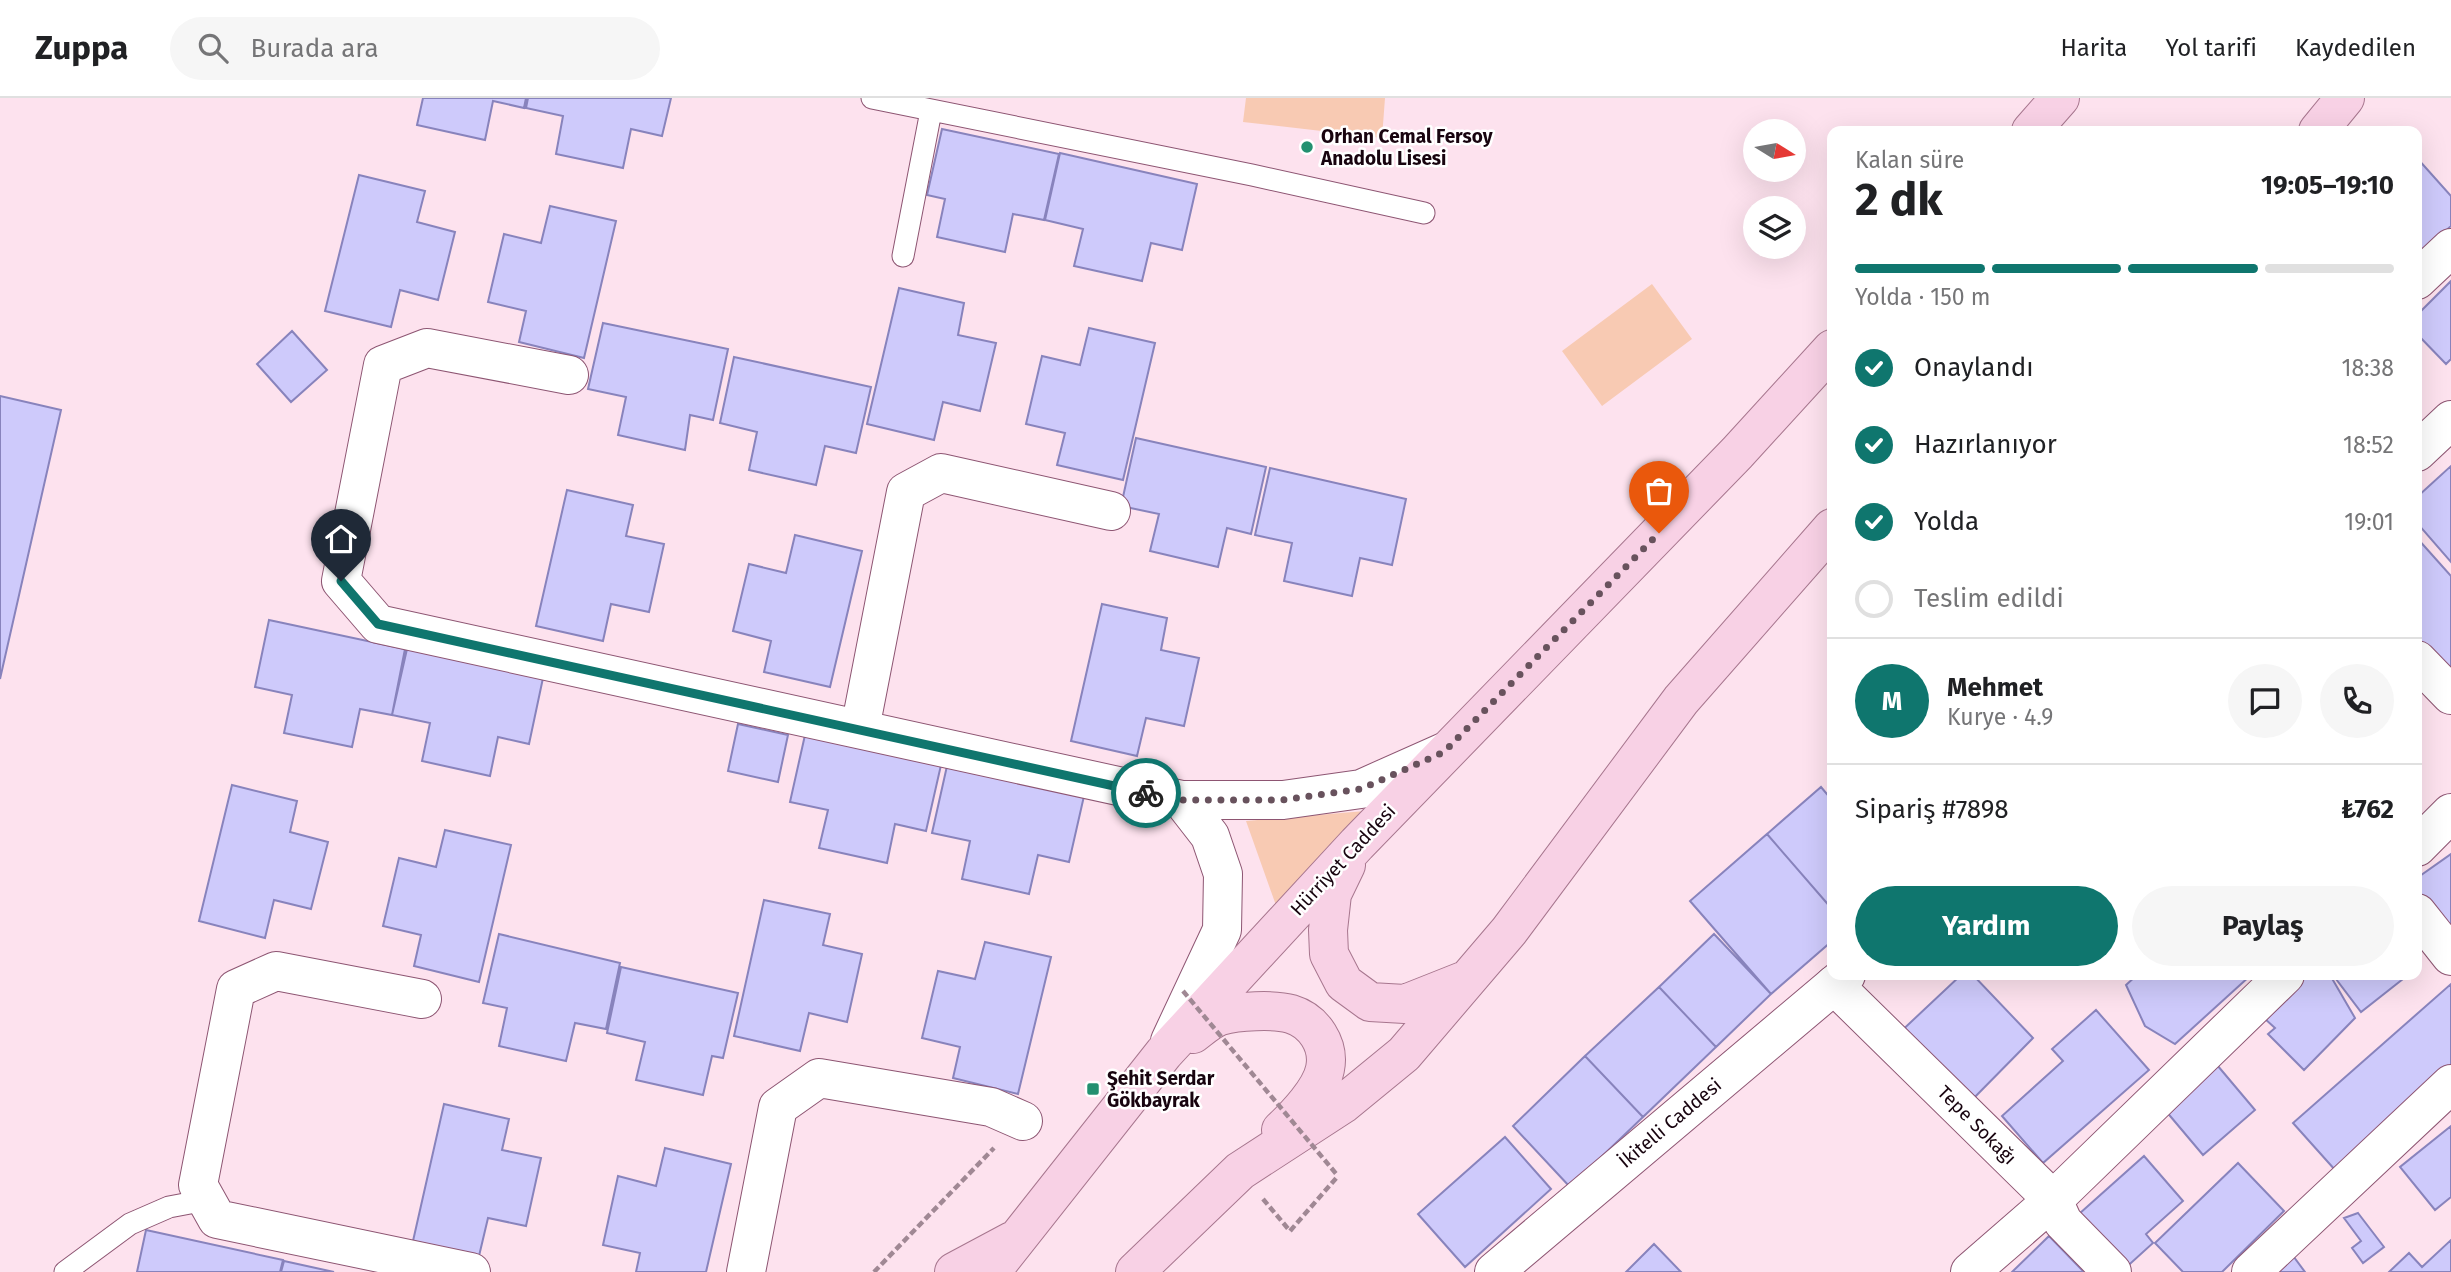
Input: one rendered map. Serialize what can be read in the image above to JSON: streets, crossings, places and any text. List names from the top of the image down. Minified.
{"streets":{"main road":["Hürriyet Caddesi"],"street":["İkitelli Caddesi","Tepe Sokağı"]},"crossings":[["İkitelli Caddesi","Tepe Sokağı"]],"places":{"other":["Orhan Cemal Fersoy Anadolu Lisesi"],"transit":["Şehit Serdar Gökbayrak"]},"north":"right","page":{"header":"Zuppa","search":"Burada ara","nav":["Harita","Yol tarifi","Kaydedilen"],"heading":["2 dk","Kalan süre","19:05–19:10"],"panel":["Mehmet","Kurye · 4.9","Sipariş #7898","₺762"],"bar":"Yolda · 150 m","list":[["Onaylandı","18:38"],["Hazırlanıyor","18:52"],["Yolda","19:01"],"Teslim edildi"],"round":"M","buttons":["Yardım","Paylaş"]}}
